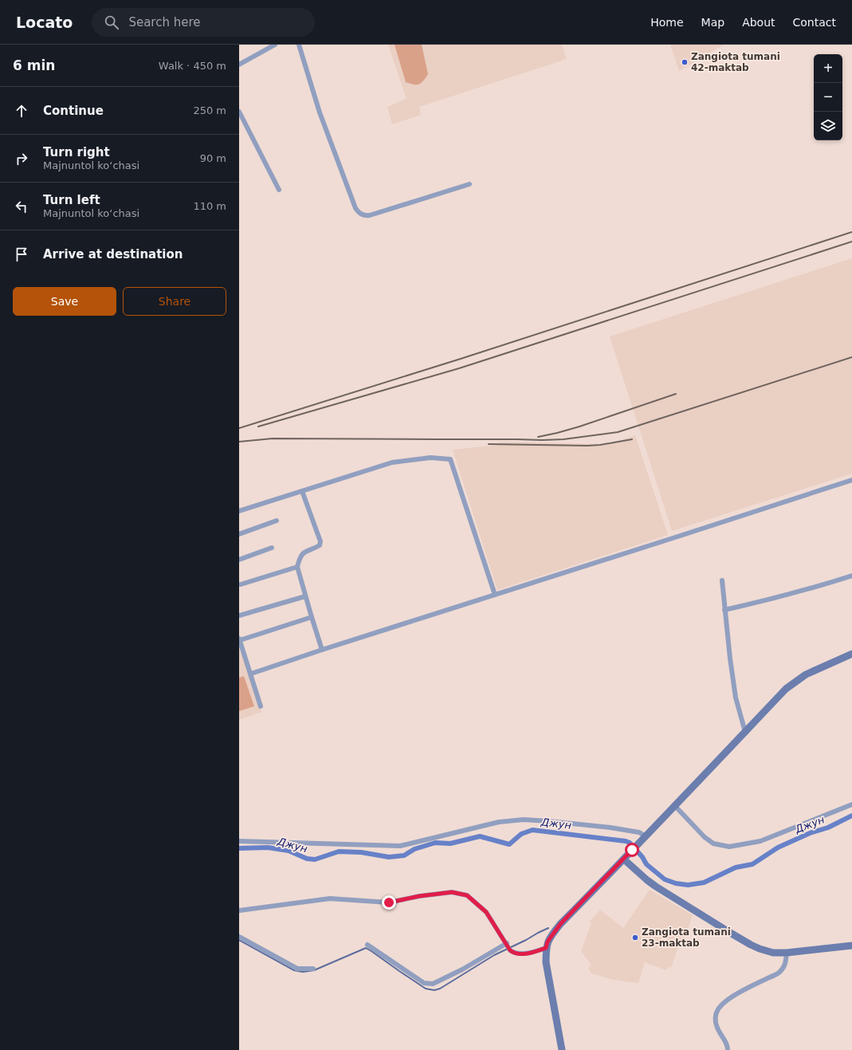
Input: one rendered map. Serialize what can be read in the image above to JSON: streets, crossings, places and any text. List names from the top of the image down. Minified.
{"water":["Джун"],"places":["Zangiota tumani 42-maktab","Zangiota tumani 23-maktab"],"page":{"header":"Locato","search":"Search here","nav":["Home","Map","About","Contact"],"heading":["6 min","Walk · 450 m"],"map_buttons":["+","−"],"list":[["Continue","250 m"],["Turn right","Majnuntol ko‘chasi","90 m"],["Turn left","Majnuntol ko‘chasi","110 m"],"Arrive at destination"],"buttons":["Save","Share"]}}
